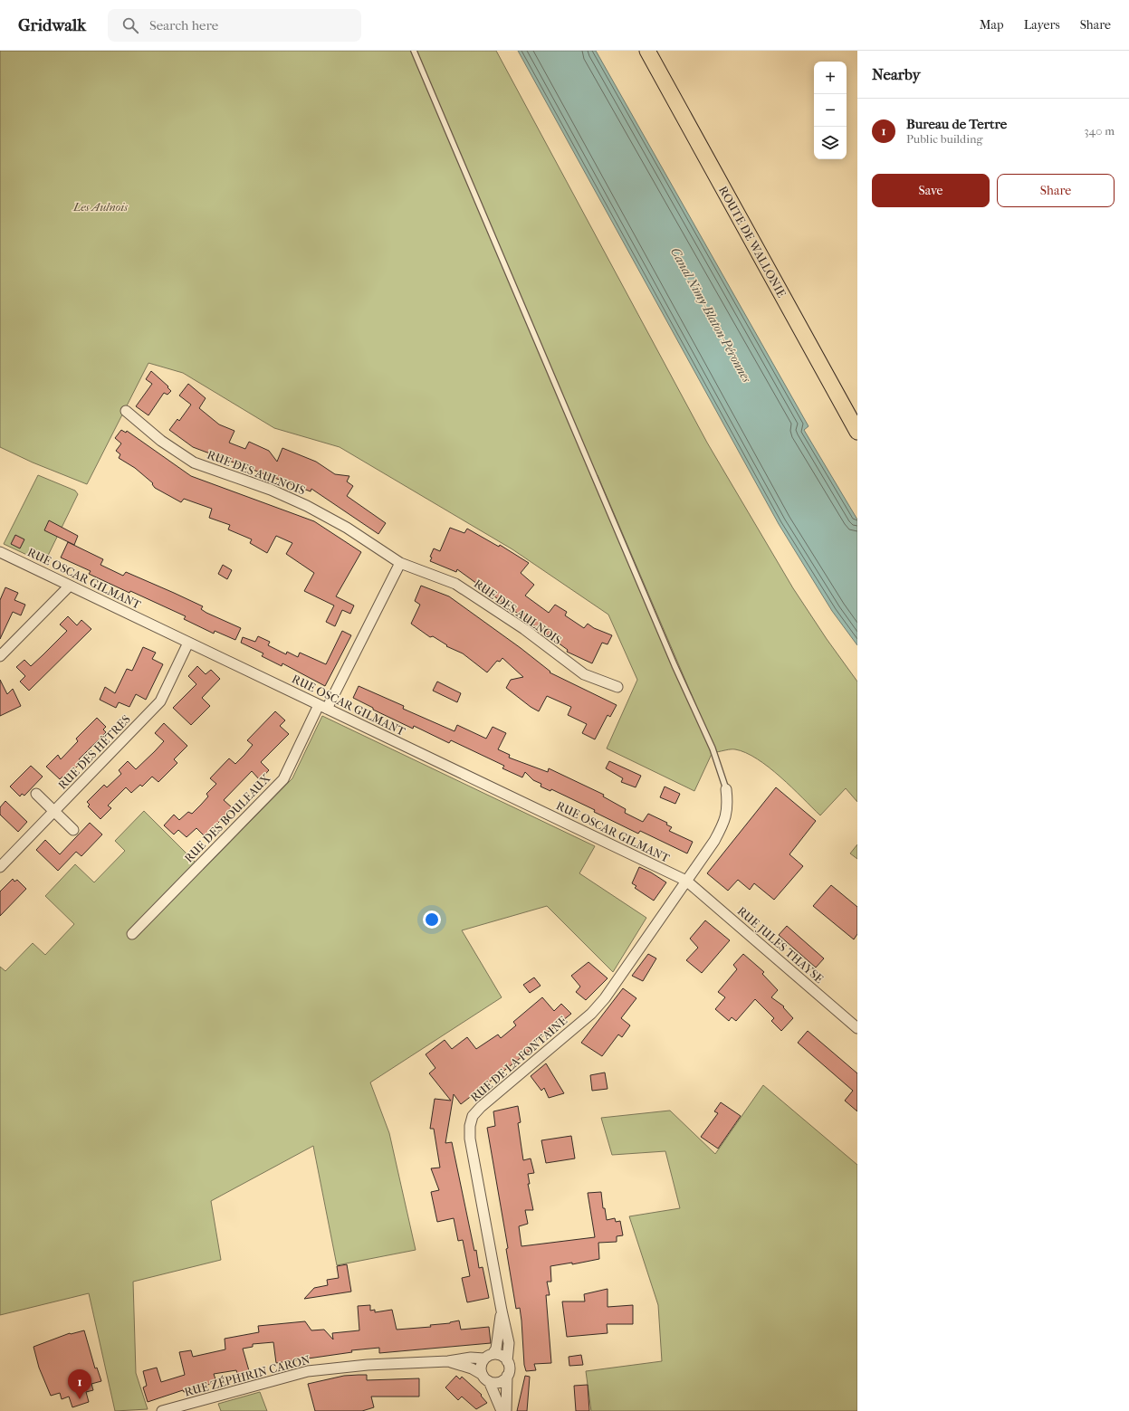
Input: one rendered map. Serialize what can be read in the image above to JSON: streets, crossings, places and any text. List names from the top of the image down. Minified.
{"streets":{"main road":["ROUTE DE WALLONIE"],"street":["RUE DES AULNOIS","RUE OSCAR GILMANT","RUE DES HÊTRES","RUE DES BOULEAUX","RUE JULES THAYSE","RUE DE LA FONTAINE","RUE ZÉPHIRIN CARON"]},"crossings":[["RUE OSCAR GILMANT","RUE DES HÊTRES"],["RUE OSCAR GILMANT","RUE DES BOULEAUX"],["RUE OSCAR GILMANT","RUE JULES THAYSE"],["RUE OSCAR GILMANT","RUE DE LA FONTAINE"],["RUE JULES THAYSE","RUE DE LA FONTAINE"],["RUE DE LA FONTAINE","RUE ZÉPHIRIN CARON"]],"water":["Canal Nimy-Blaton-Péronnes"],"parks":["Les Aulnois"],"page":{"header":"Gridwalk","search":"Search here","nav":["Map","Layers","Share"],"heading":"Nearby","map_buttons":["+","−"],"list":[{"mark":"1","name":"Bureau de Tertre","note":"Public building","value":"340 m"}],"buttons":["Save","Share"],"pins":"1"}}
